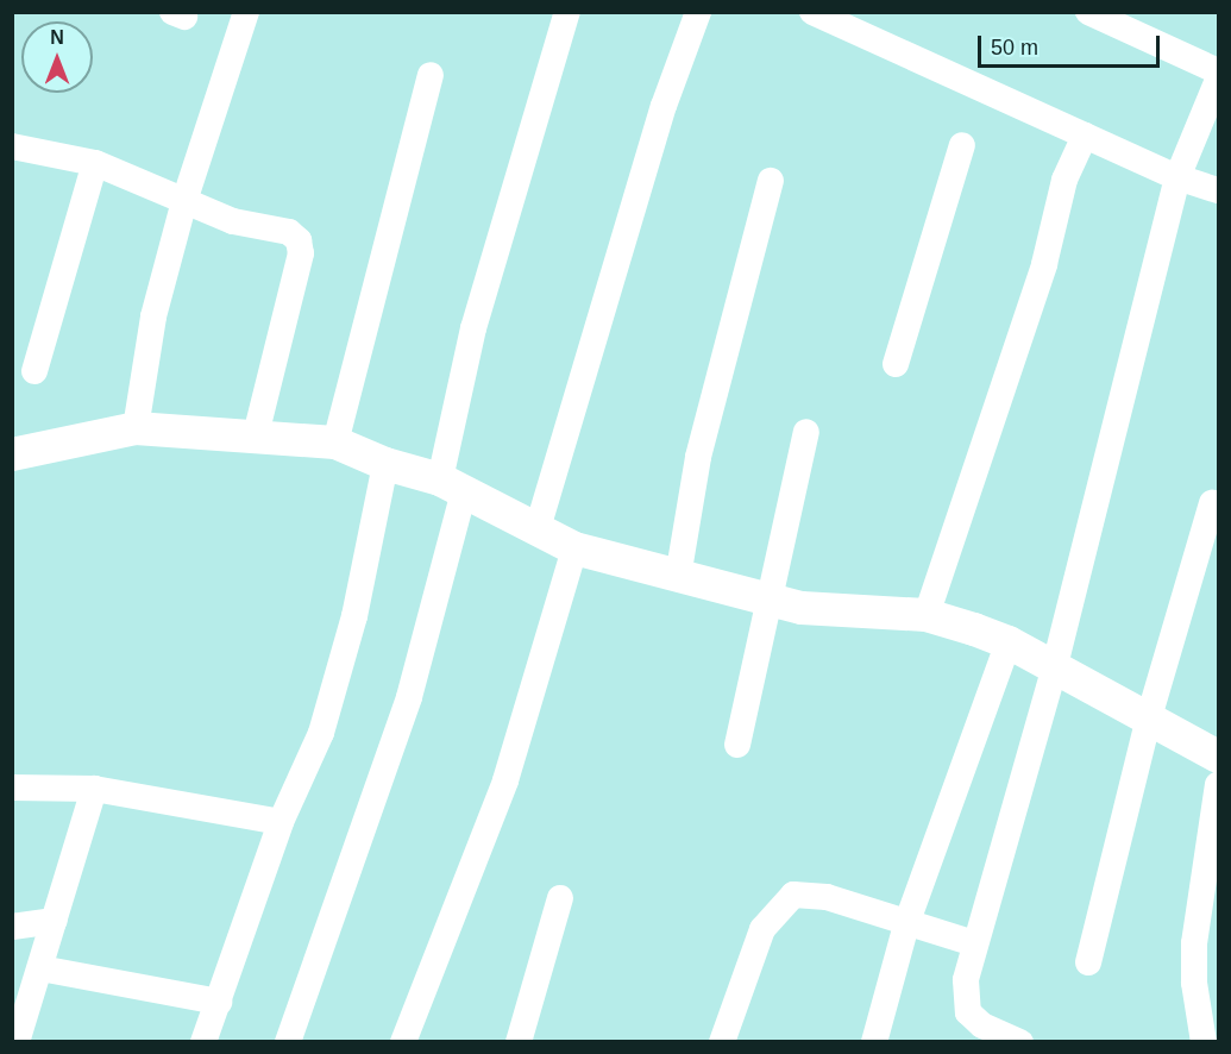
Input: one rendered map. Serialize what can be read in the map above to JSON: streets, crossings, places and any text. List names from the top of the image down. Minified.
{"scale_bar":"50 m","north":"top"}
